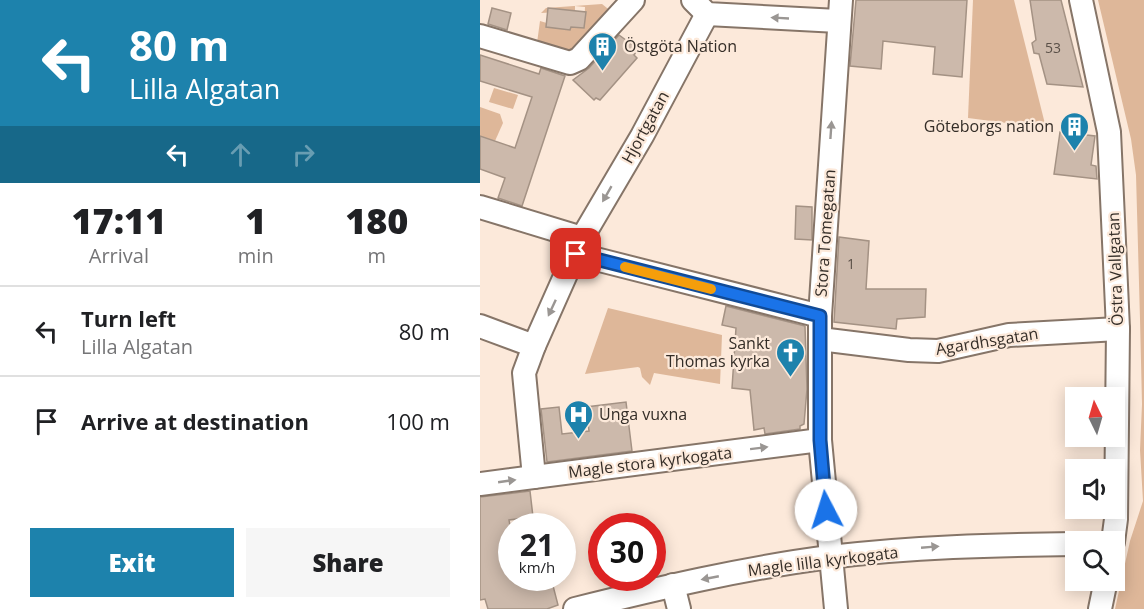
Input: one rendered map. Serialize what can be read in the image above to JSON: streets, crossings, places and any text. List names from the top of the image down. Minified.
{"streets":{"street":["Hjortgatan","Stora Tomegatan","Östra Vallgatan","Agardhsgatan","Magle stora kyrkogata","Magle lilla kyrkogata"]},"crossings":[["Hjortgatan","Magle stora kyrkogata"],["Stora Tomegatan","Agardhsgatan"],["Stora Tomegatan","Magle stora kyrkogata"],["Stora Tomegatan","Magle lilla kyrkogata"],["Östra Vallgatan","Agardhsgatan"]],"one_way":["Hjortgatan","Stora Tomegatan"],"places":{"building":["Östgöta Nation","Göteborgs nation"],"church":["Sankt Thomas kyrka"],"hospital":["Unga vuxna"]},"house_numbers":["53","1"],"north":"top","page":{"turn":["80 m","Lilla Algatan"],"eta":["17:11","Arrival","1","min","180","m"],"list":[{"name":"Turn left","note":"Lilla Algatan","value":"80 m"},{"name":"Arrive at destination","value":"100 m"}],"speed":"21 km/h","limit":"30","buttons":["Exit","Share"]}}
